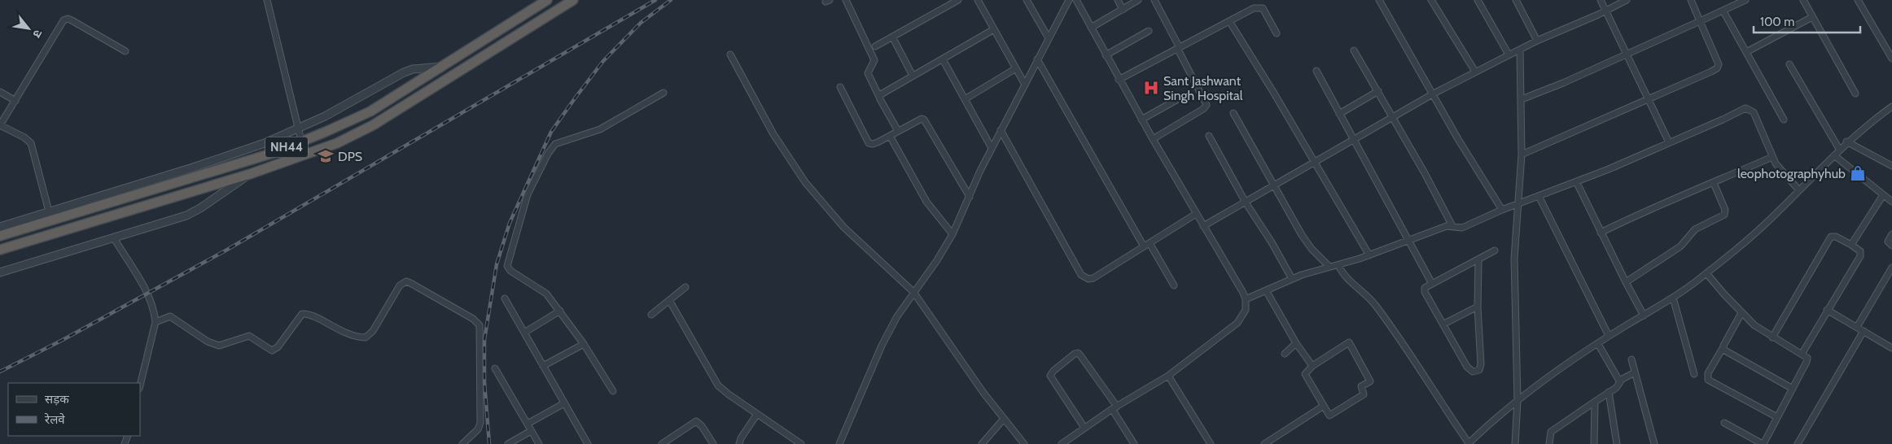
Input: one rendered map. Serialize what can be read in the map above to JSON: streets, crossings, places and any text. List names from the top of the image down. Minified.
{"streets":{"highway":["NH44"]},"places":{"hospital":["Sant Jashwant Singh Hospital"],"school or university":["DPS"],"shop":["leophotographyhub"]},"legend":["सड़क","रेलवे"],"scale_bar":"100 m","north":"bottom right"}
